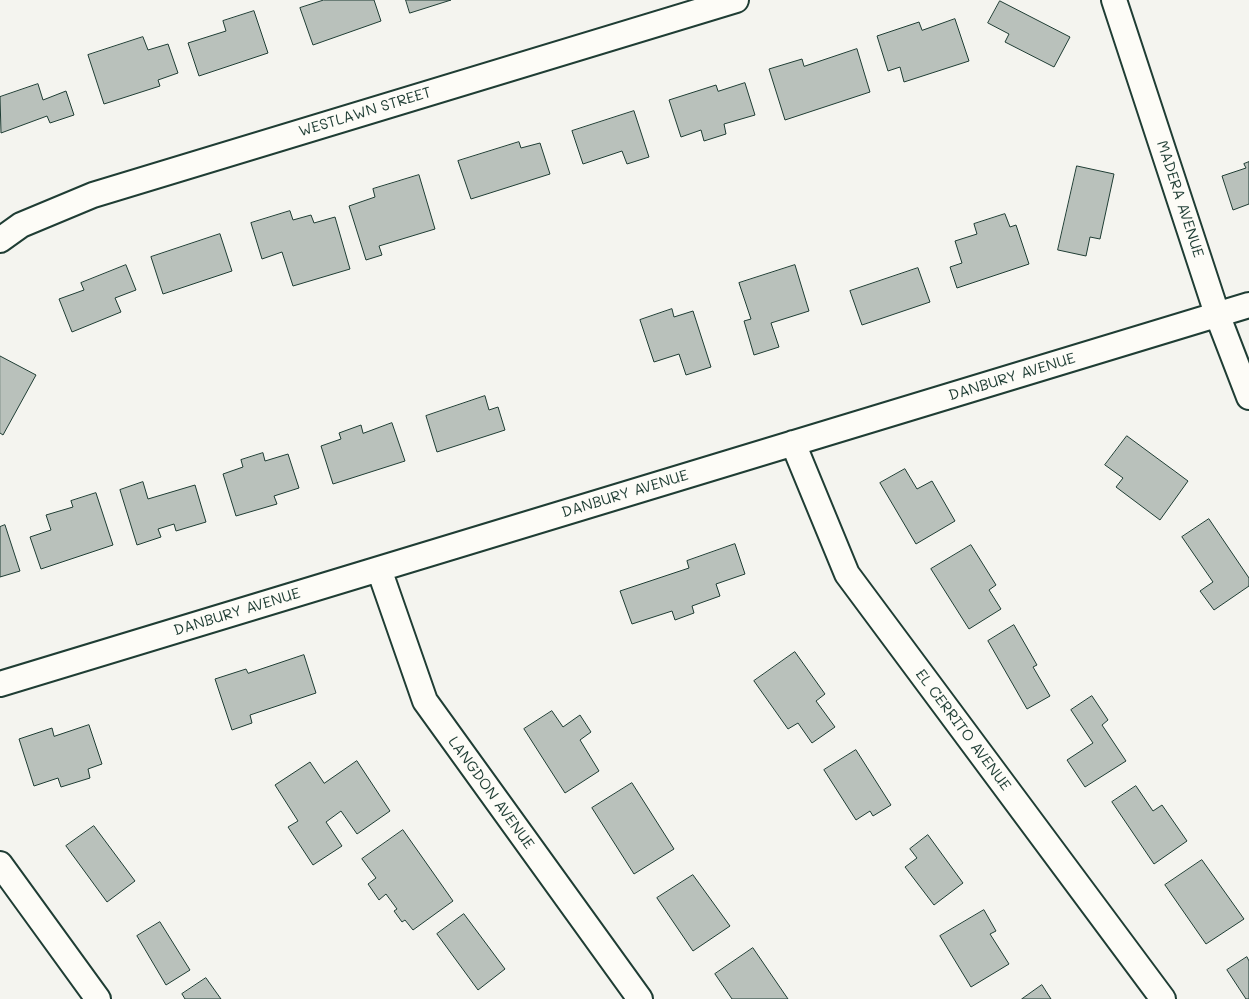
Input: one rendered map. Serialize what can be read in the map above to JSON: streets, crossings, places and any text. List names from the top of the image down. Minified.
{"streets":{"street":["WESTLAWN STREET","MADERA AVENUE","DANBURY AVENUE","EL CERRITO AVENUE","LANGDON AVENUE"]},"crossings":[["MADERA AVENUE","DANBURY AVENUE"],["DANBURY AVENUE","EL CERRITO AVENUE"],["DANBURY AVENUE","LANGDON AVENUE"]]}
